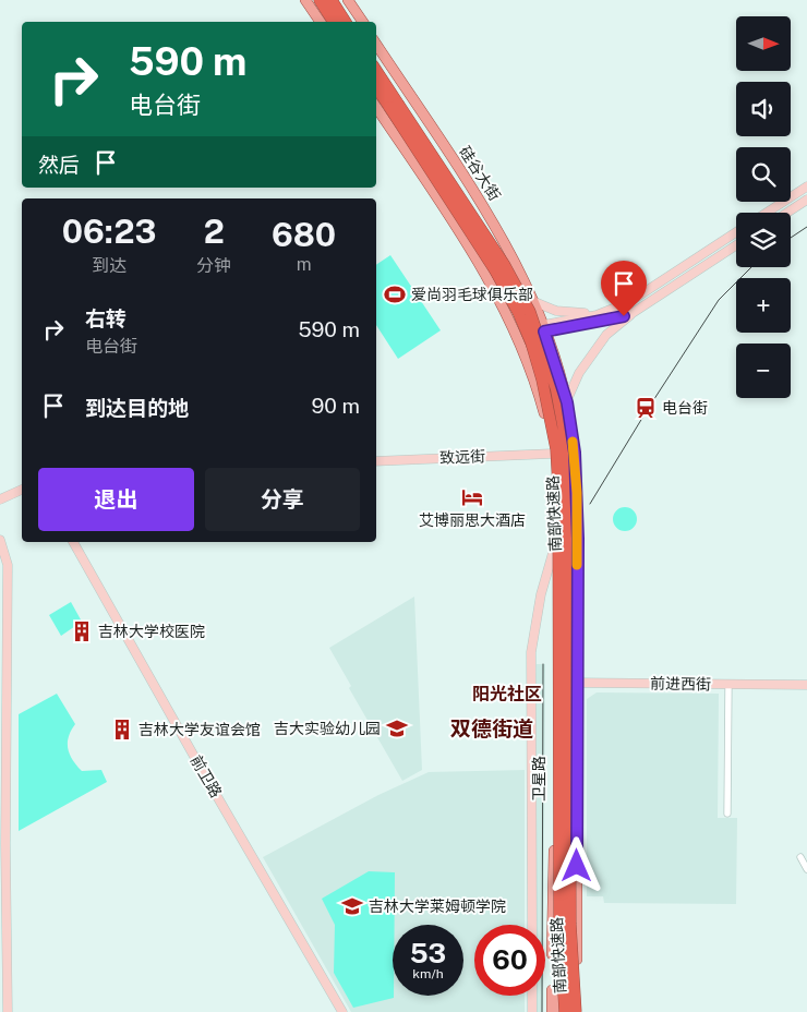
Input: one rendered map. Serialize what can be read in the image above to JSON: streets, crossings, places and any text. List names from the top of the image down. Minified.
{"streets":{"highway":["南部快速路"],"main road":["硅谷大街","卫星路"],"street":["致远街","前进西街","前卫路"]},"crossings":[["致远街","卫星路"],["前进西街","卫星路"]],"districts":["阳光社区","双德街道"],"places":{"sports":["爱尚羽毛球俱乐部"],"station":["电台街"],"hotel":["艾博丽思大酒店"],"building":["吉林大学校医院","吉林大学友谊会馆"],"school or university":["吉大实验幼儿园","吉林大学莱姆顿学院"]},"north":"right","page":{"map_buttons":["+","−"],"turn":["590 m","电台街"],"then":"然后","eta":["06:23","到达","2","分钟","680","m"],"list":[{"name":"右转","note":"电台街","value":"590 m"},{"name":"到达目的地","value":"90 m"}],"buttons":["退出","分享"],"speed":"53 km/h","limit":"60"}}
